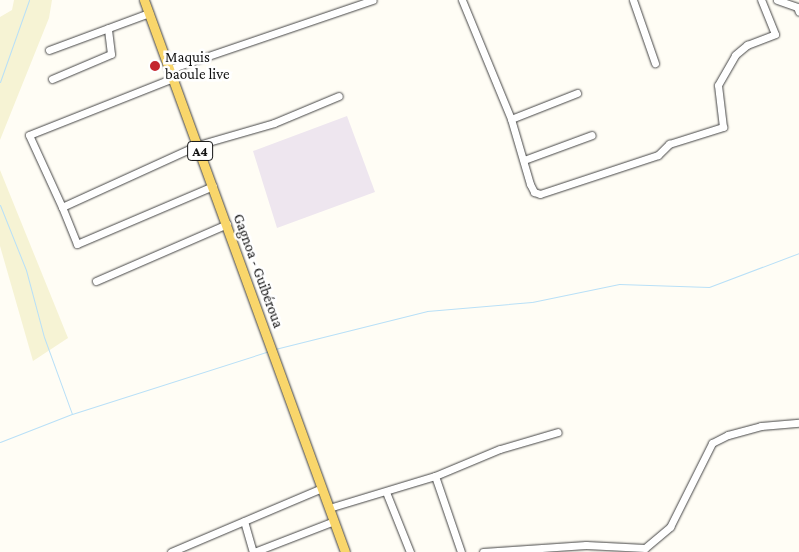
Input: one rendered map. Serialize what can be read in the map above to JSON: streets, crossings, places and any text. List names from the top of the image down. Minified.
{"streets":{"main road":["A4","Gagnoa - Guibéroua"]},"places":["Maquis baoule live"]}
